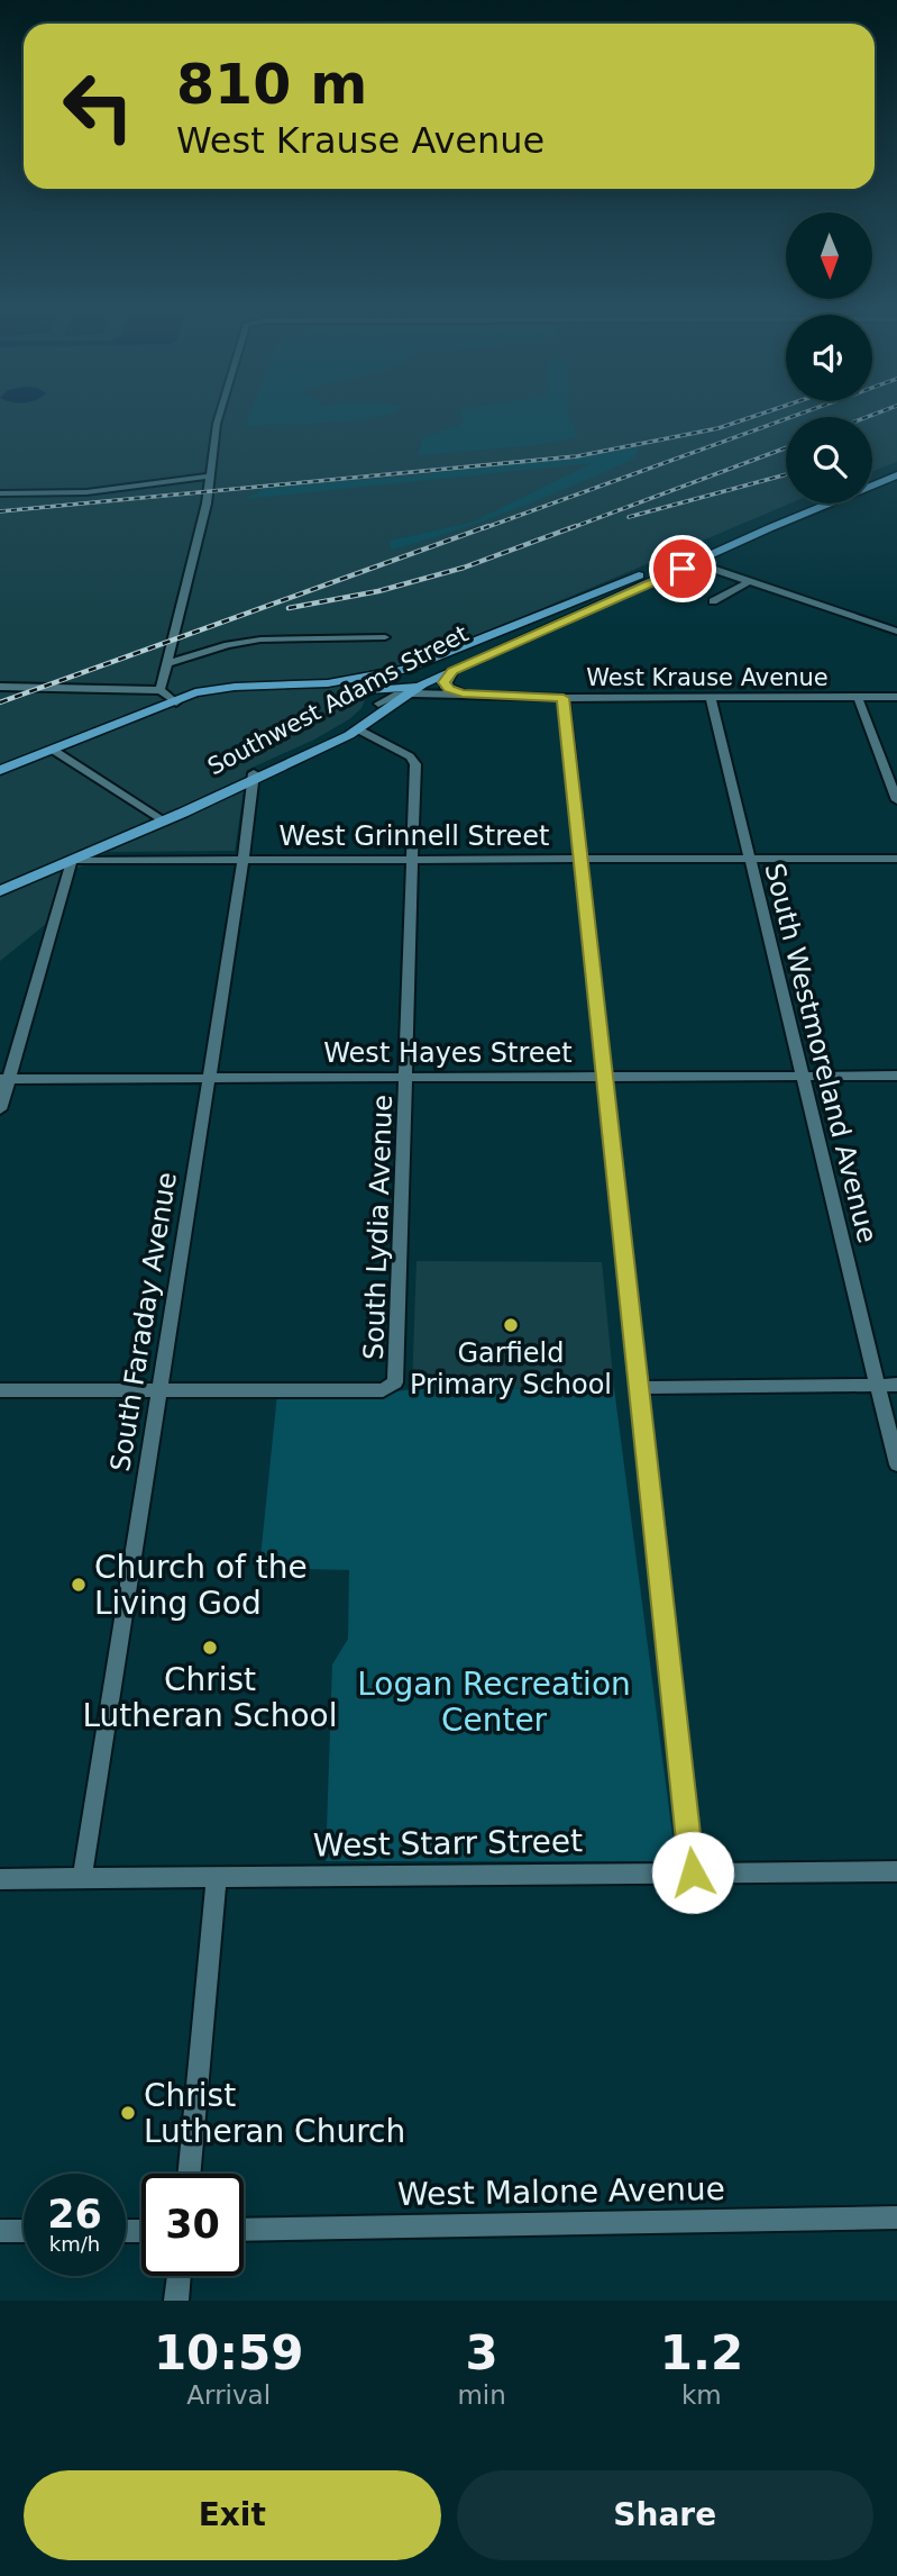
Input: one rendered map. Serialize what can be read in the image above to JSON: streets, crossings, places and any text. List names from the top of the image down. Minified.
{"streets":{"main road":["Southwest Adams Street"],"street":["West Krause Avenue","West Grinnell Street","West Hayes Street","South Westmoreland Avenue","South Lydia Avenue","South Faraday Avenue","West Starr Street","West Malone Avenue"]},"crossings":[["West Krause Avenue","Southwest Adams Street"],["West Krause Avenue","South Westmoreland Avenue"],["Southwest Adams Street","West Grinnell Street"],["Southwest Adams Street","South Lydia Avenue"],["Southwest Adams Street","South Faraday Avenue"],["West Grinnell Street","South Westmoreland Avenue"],["West Grinnell Street","South Lydia Avenue"],["West Grinnell Street","South Faraday Avenue"],["West Hayes Street","South Westmoreland Avenue"],["West Hayes Street","South Lydia Avenue"],["West Hayes Street","South Faraday Avenue"],["South Lydia Avenue","South Faraday Avenue"],["South Faraday Avenue","West Starr Street"]],"parks":["Logan Recreation Center"],"places":["Garfield Primary School","Church of the Living God","Christ Lutheran School","Christ Lutheran Church"],"north":"bottom","page":{"turn":["810 m","West Krause Avenue"],"speed":"26 km/h","limit":"30","eta":["10:59","Arrival","3","min","1.2","km"],"buttons":["Exit","Share"]}}
